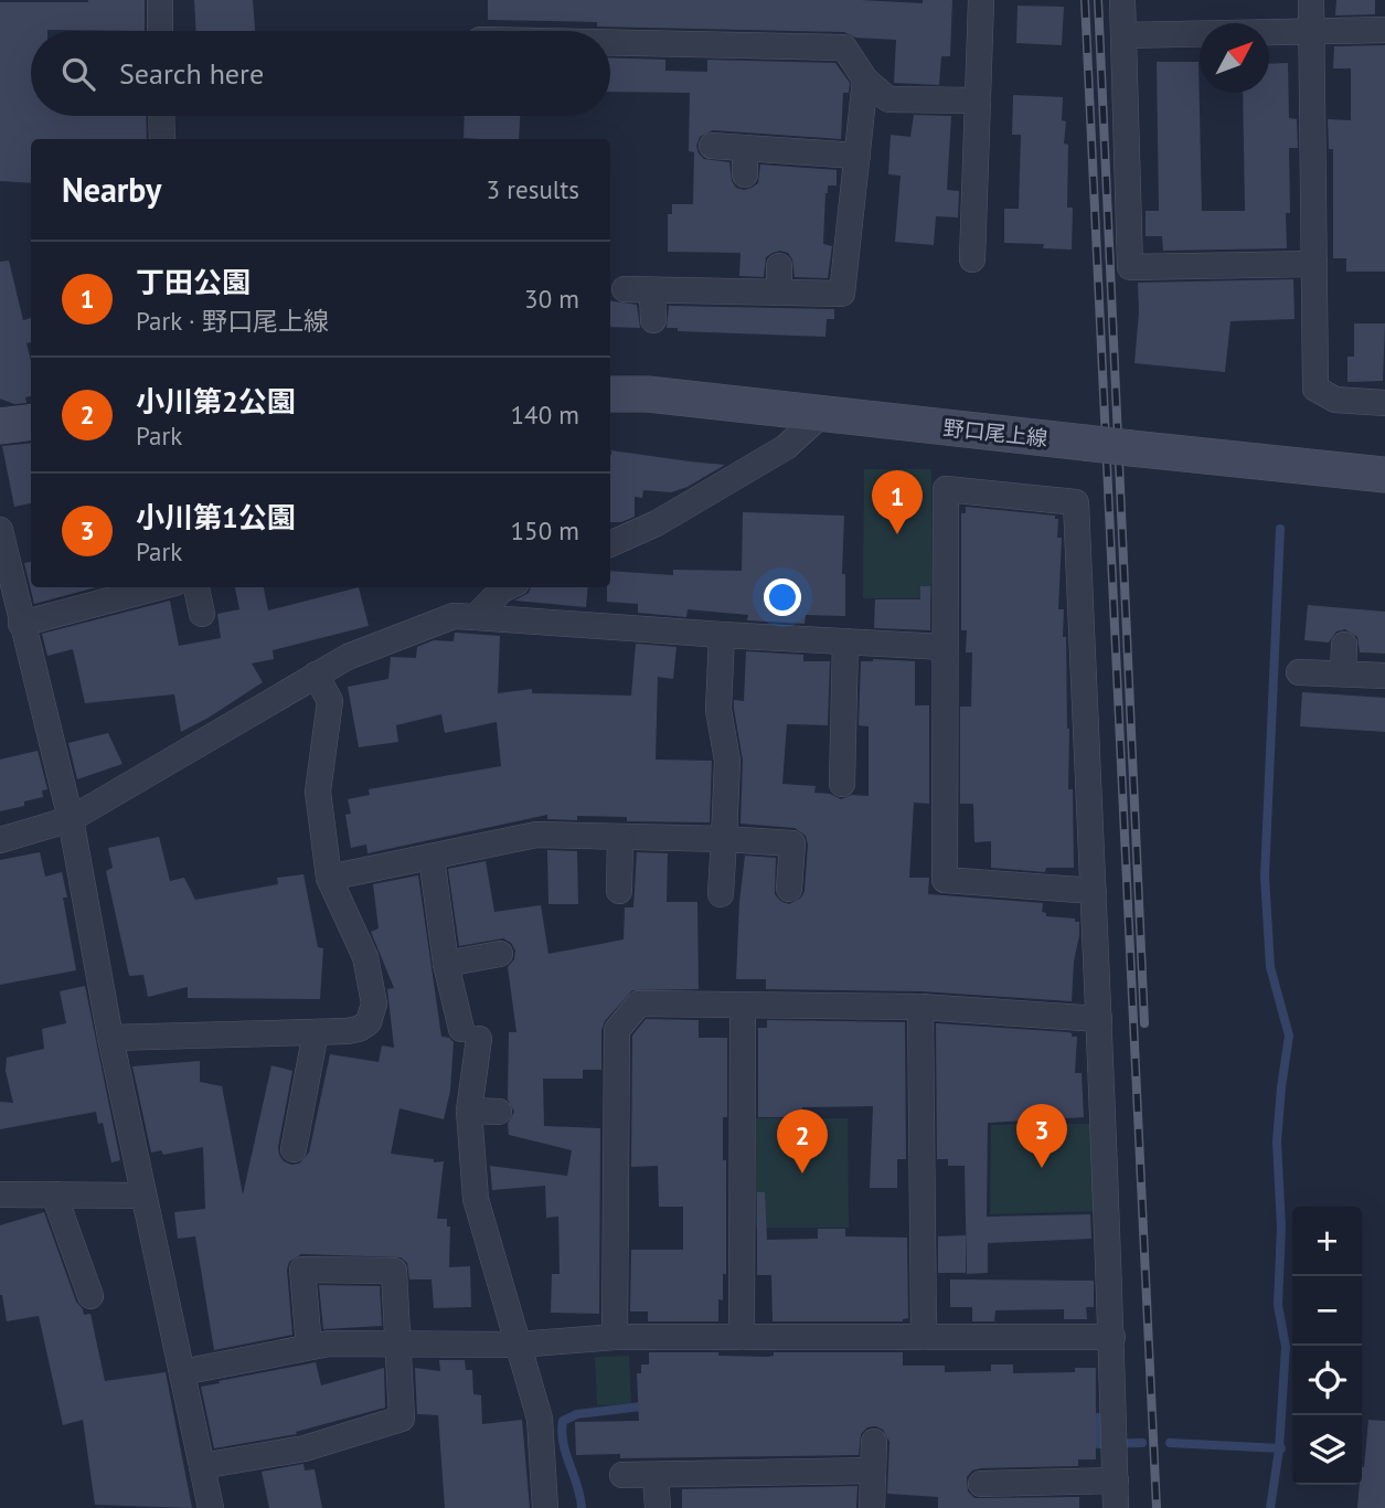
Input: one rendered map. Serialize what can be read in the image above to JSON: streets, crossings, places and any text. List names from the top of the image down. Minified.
{"streets":{"main road":["野口尾上線"]},"north":"top right","page":{"search":"Search here","heading":["Nearby","3 results"],"list":[{"mark":"1","name":"丁田公園","note":"Park · 野口尾上線","value":"30 m"},{"mark":"2","name":"小川第2公園","note":"Park","value":"140 m"},{"mark":"3","name":"小川第1公園","note":"Park","value":"150 m"}],"pins":["1","3","2"],"map_buttons":["+","−"]}}
